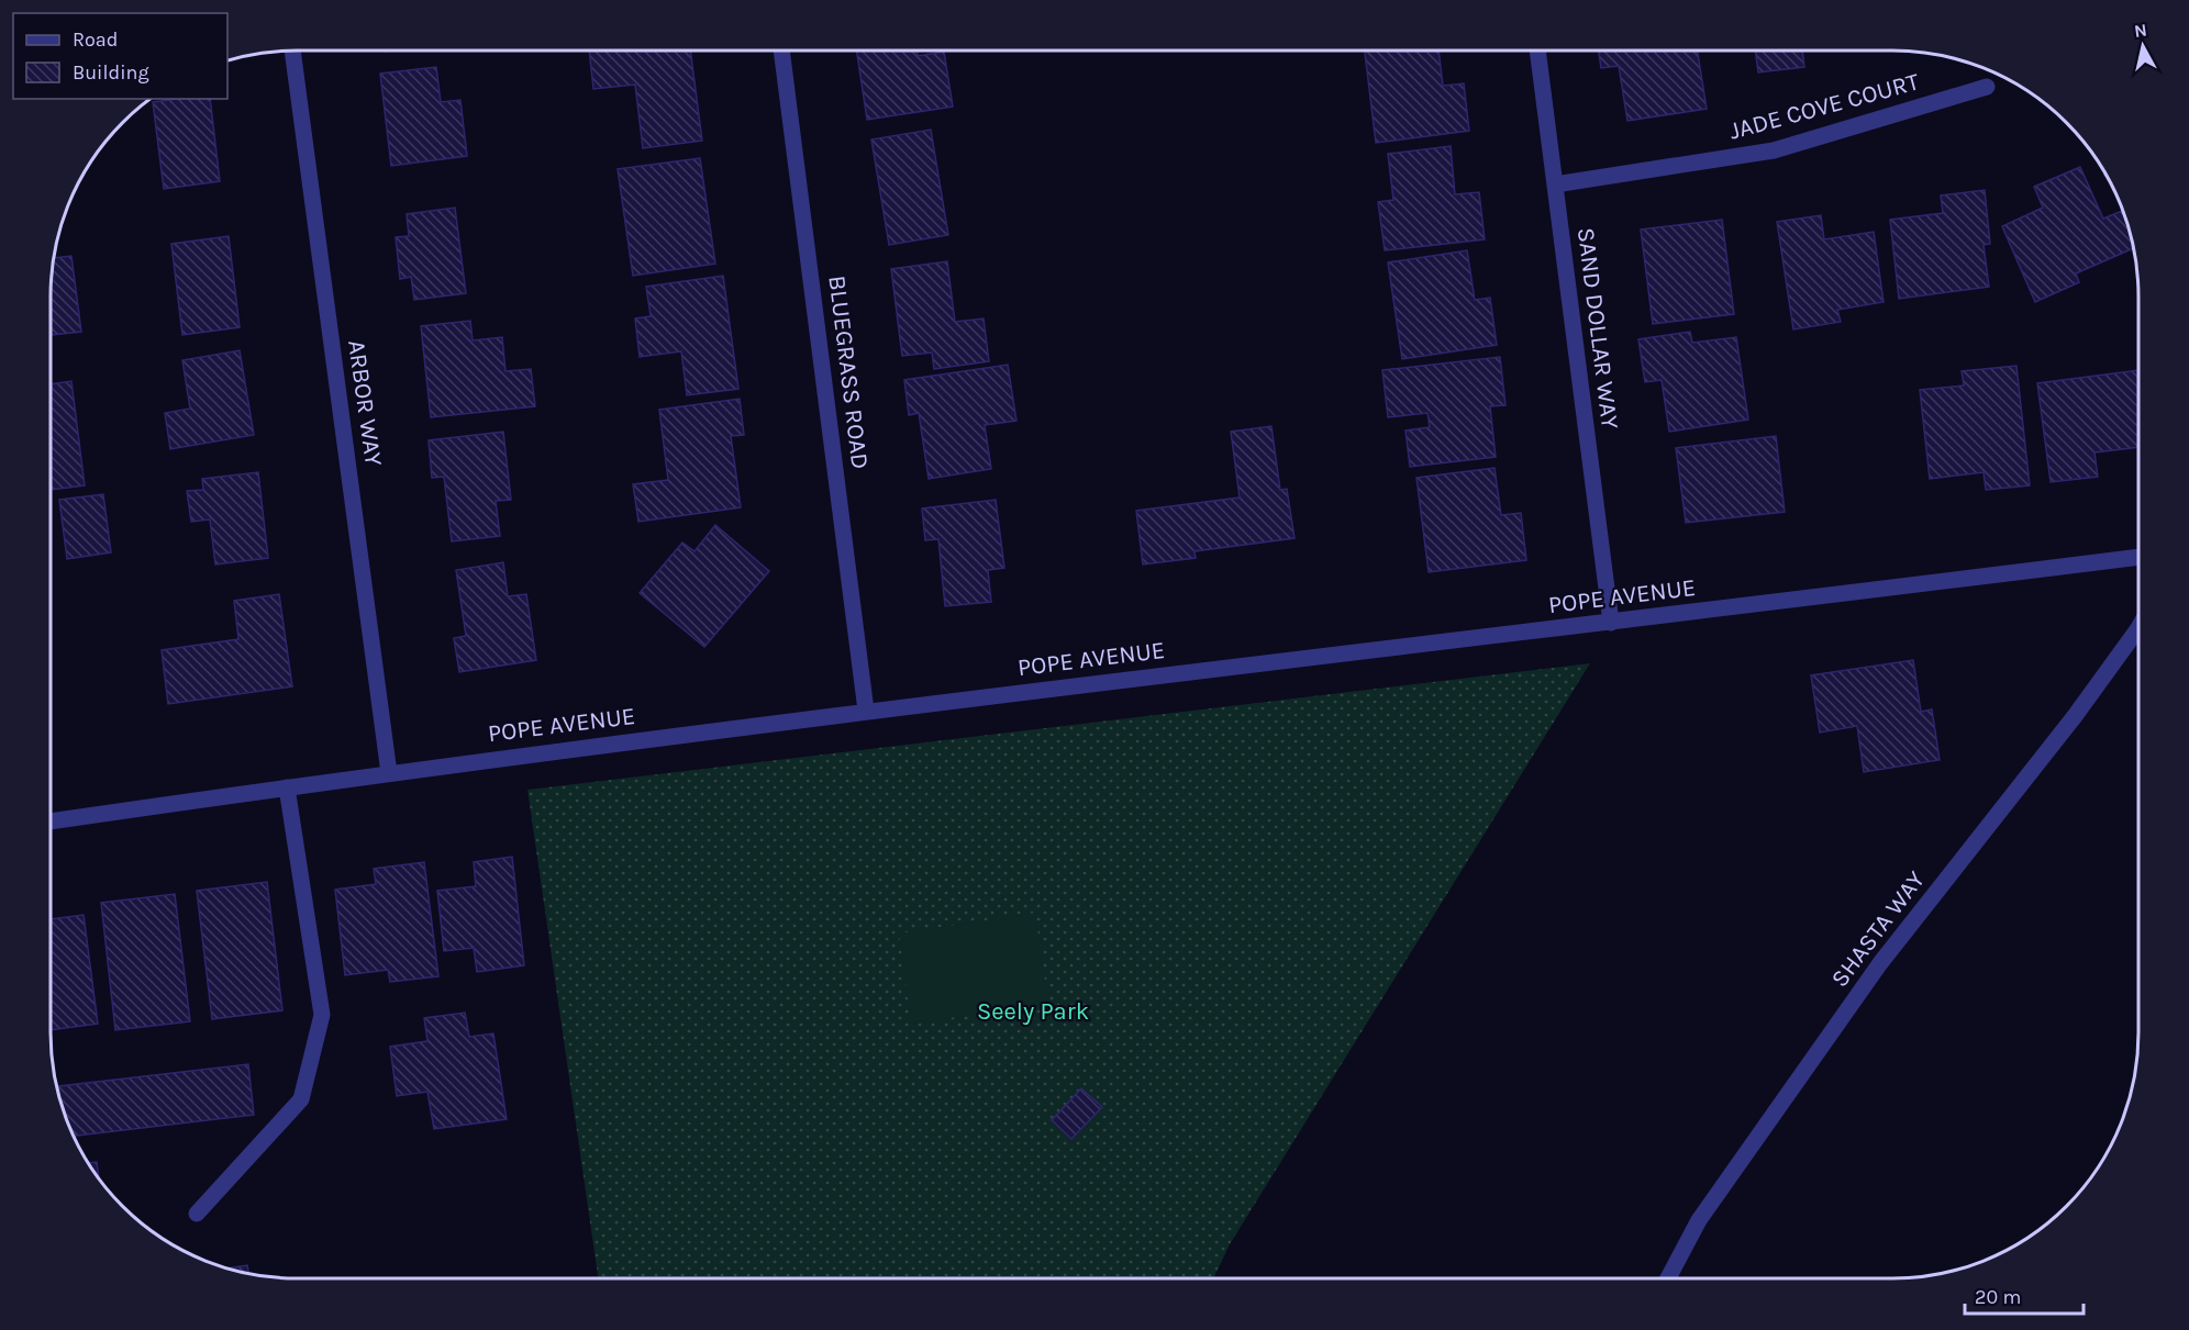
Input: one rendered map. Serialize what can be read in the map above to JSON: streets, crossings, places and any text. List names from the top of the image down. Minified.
{"streets":{"street":["JADE COVE COURT","SAND DOLLAR WAY","BLUEGRASS ROAD","ARBOR WAY","POPE AVENUE","SHASTA WAY"]},"crossings":[["JADE COVE COURT","SAND DOLLAR WAY"],["SAND DOLLAR WAY","POPE AVENUE"],["BLUEGRASS ROAD","POPE AVENUE"],["ARBOR WAY","POPE AVENUE"]],"parks":["Seely Park"],"legend":["Road","Building"],"scale_bar":"20 m","north":"top"}
